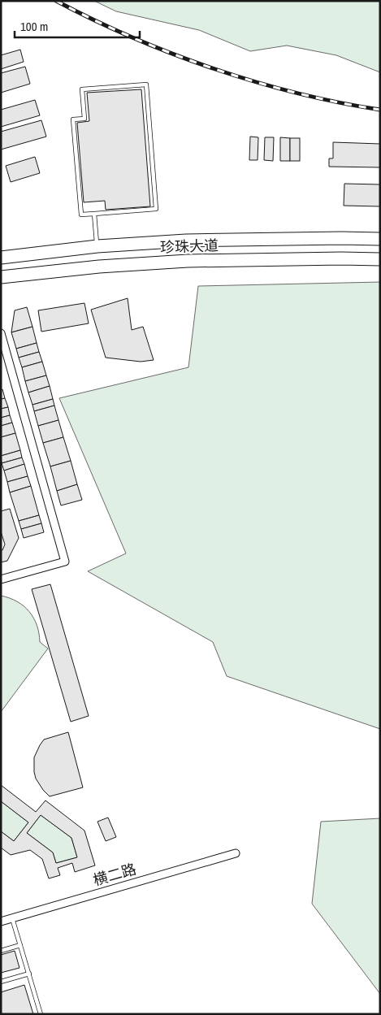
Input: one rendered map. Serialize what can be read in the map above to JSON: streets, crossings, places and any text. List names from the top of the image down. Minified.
{"streets":{"main road":["珍珠大道"],"street":["横二路"]},"scale_bar":"100 m"}
